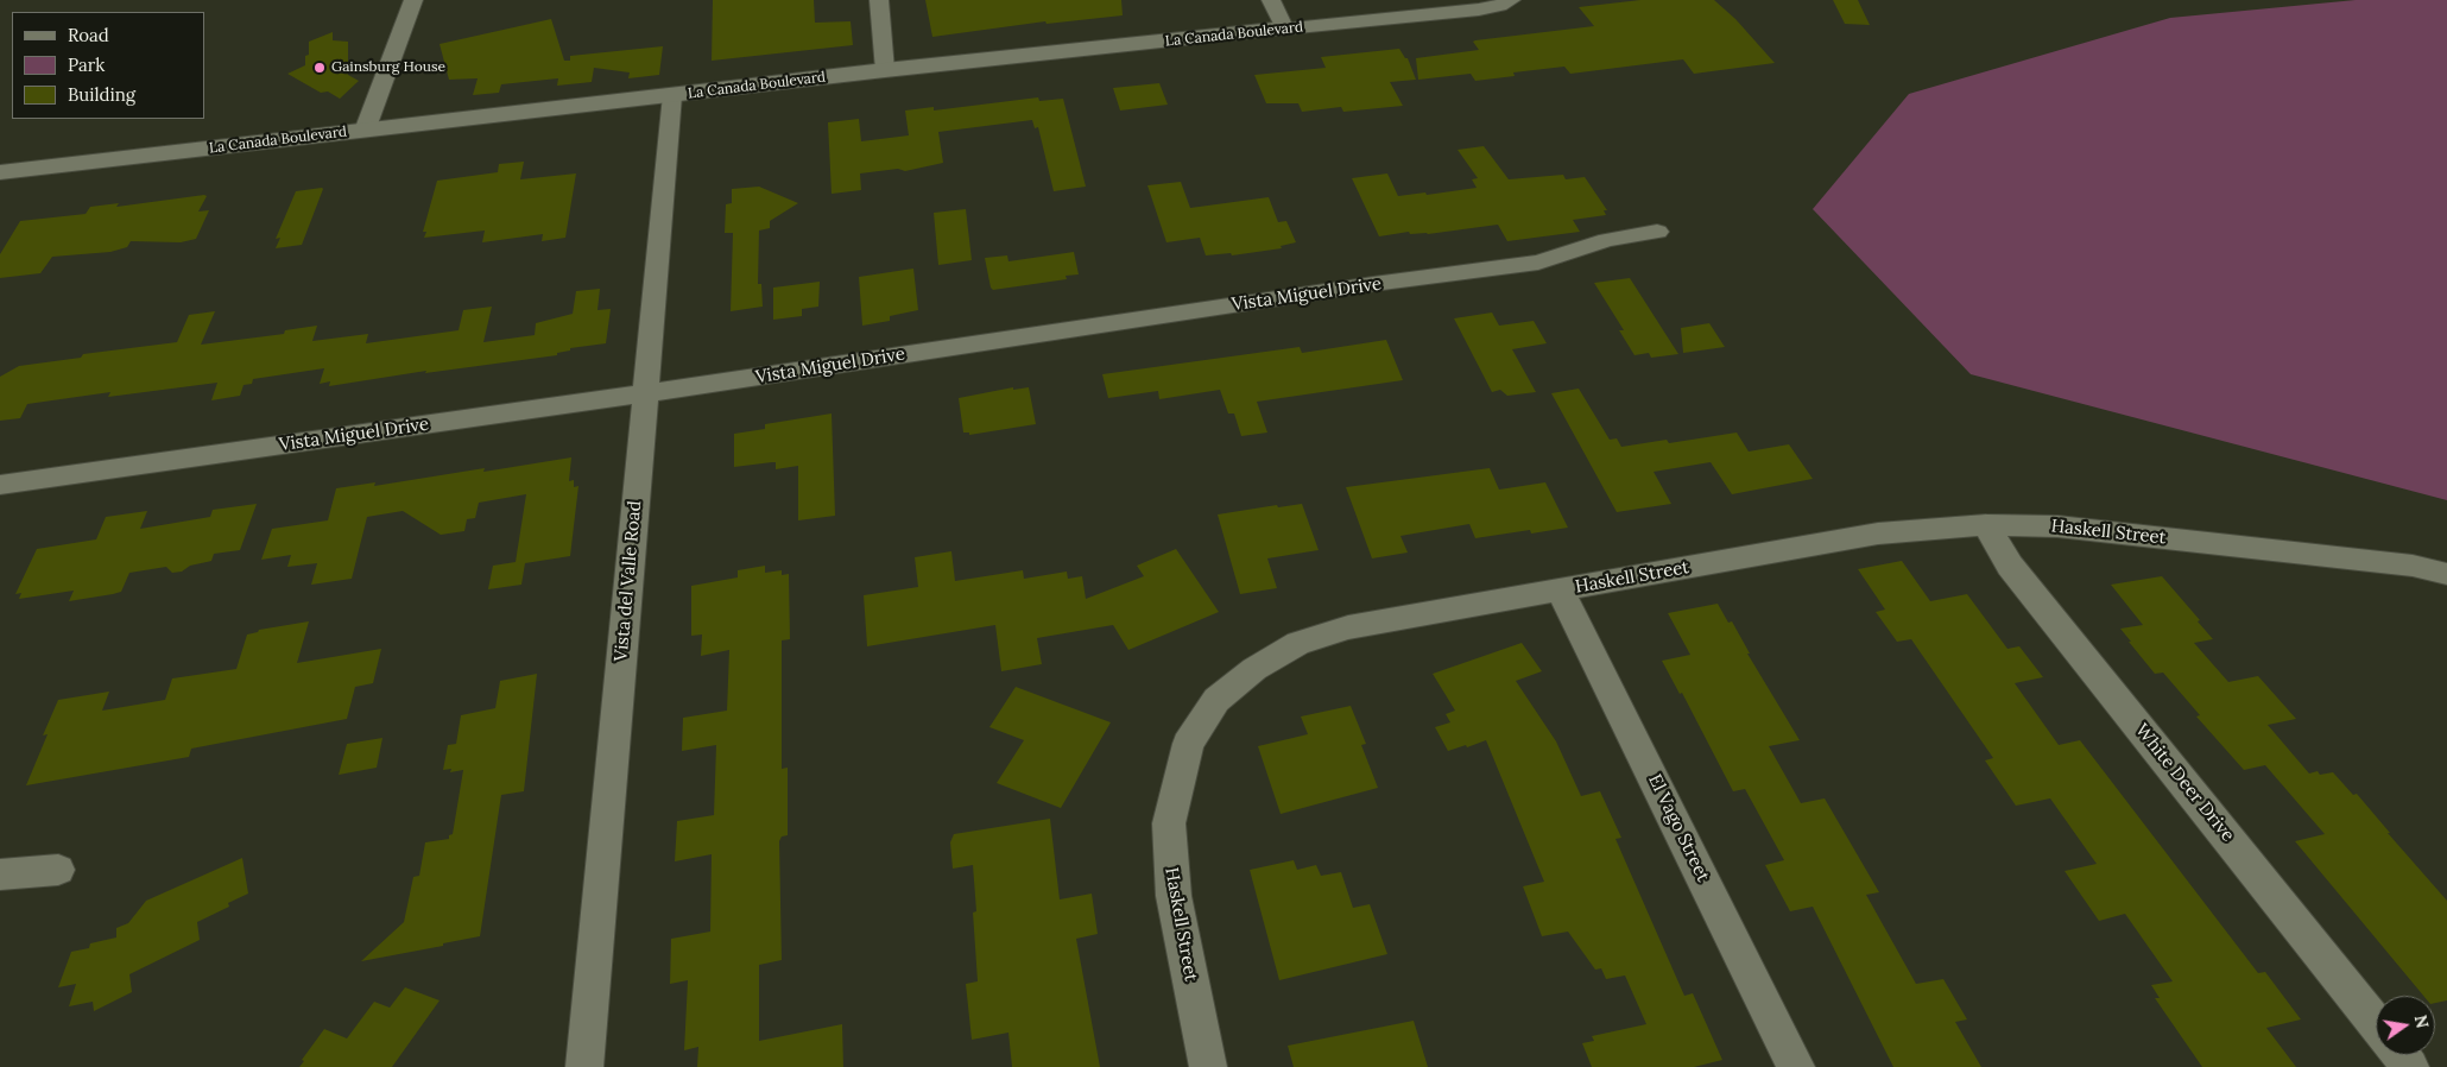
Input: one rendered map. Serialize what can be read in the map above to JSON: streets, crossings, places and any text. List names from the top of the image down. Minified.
{"streets":{"street":["La Canada Boulevard","Vista Miguel Drive","Haskell Street","Vista del Valle Road","White Deer Drive","El Vago Street"]},"crossings":[["La Canada Boulevard","Vista del Valle Road"],["Vista Miguel Drive","Vista del Valle Road"],["Haskell Street","White Deer Drive"],["Haskell Street","El Vago Street"]],"places":["Gainsburg House"],"legend":["Road","Park","Building"],"north":"right"}
